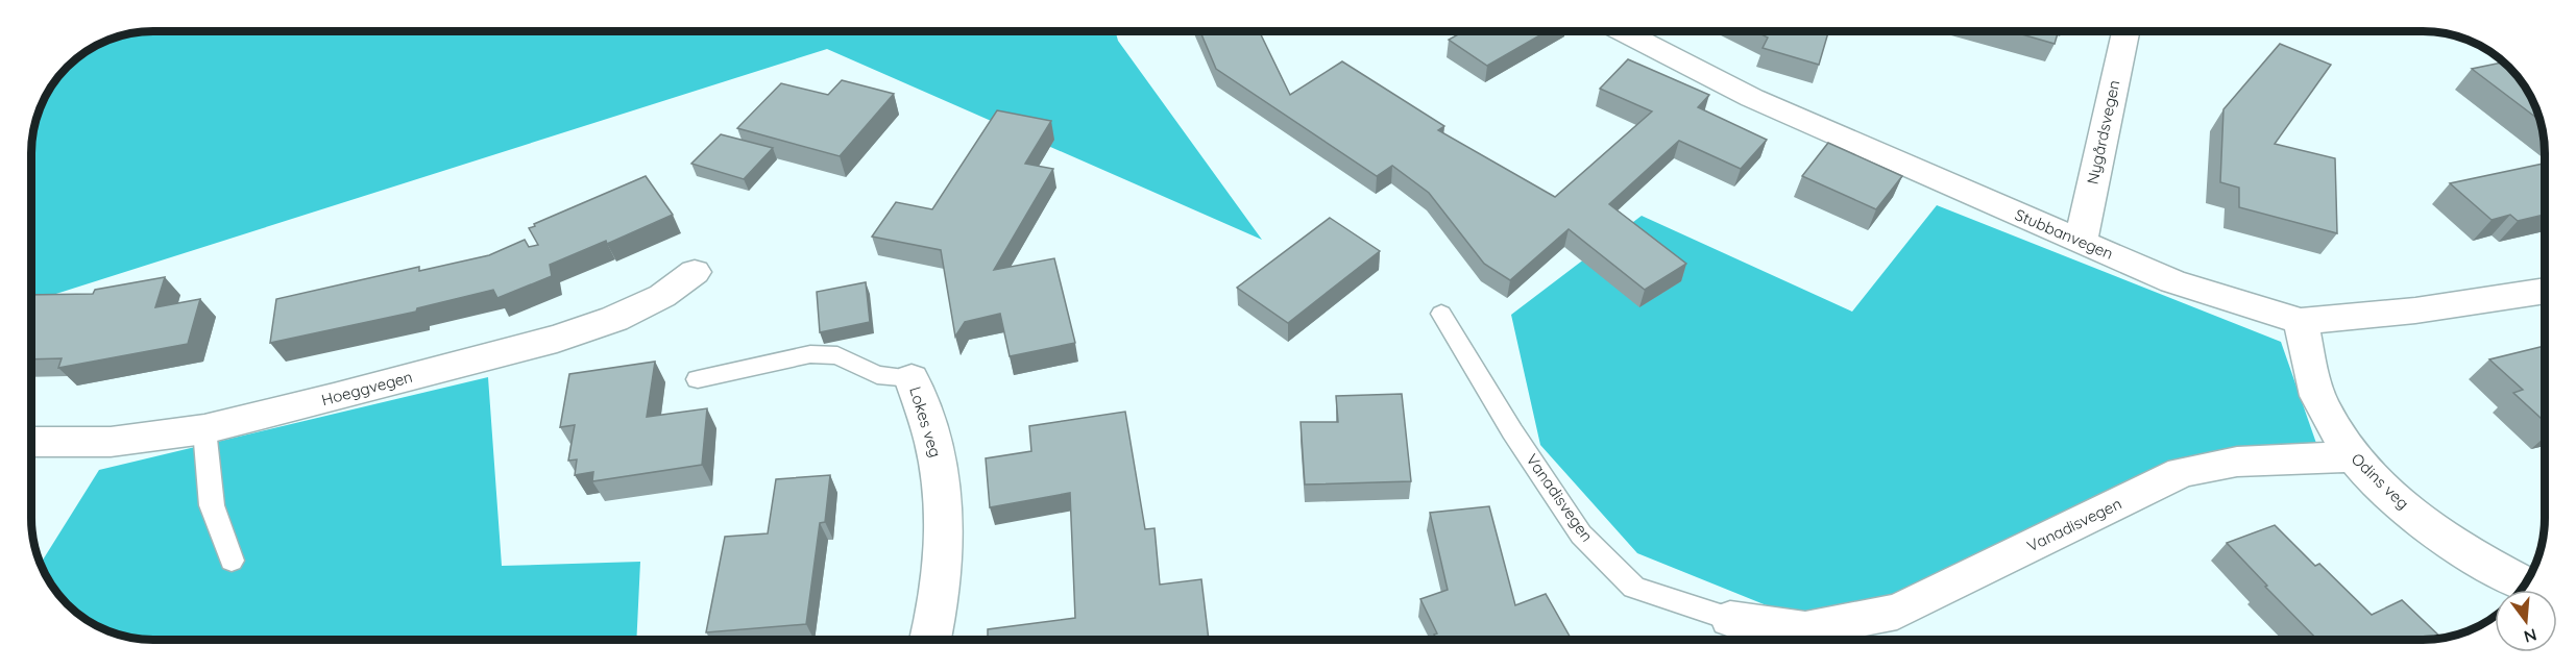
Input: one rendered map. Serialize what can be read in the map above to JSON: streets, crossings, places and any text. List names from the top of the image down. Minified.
{"streets":{"street":["Nygårdsvegen","Stubbanvegen","Hoeggvegen","Lokes veg","Odins veg","Vanadisvegen"]},"crossings":[["Nygårdsvegen","Stubbanvegen"],["Stubbanvegen","Odins veg"],["Odins veg","Vanadisvegen"]],"north":"bottom"}
